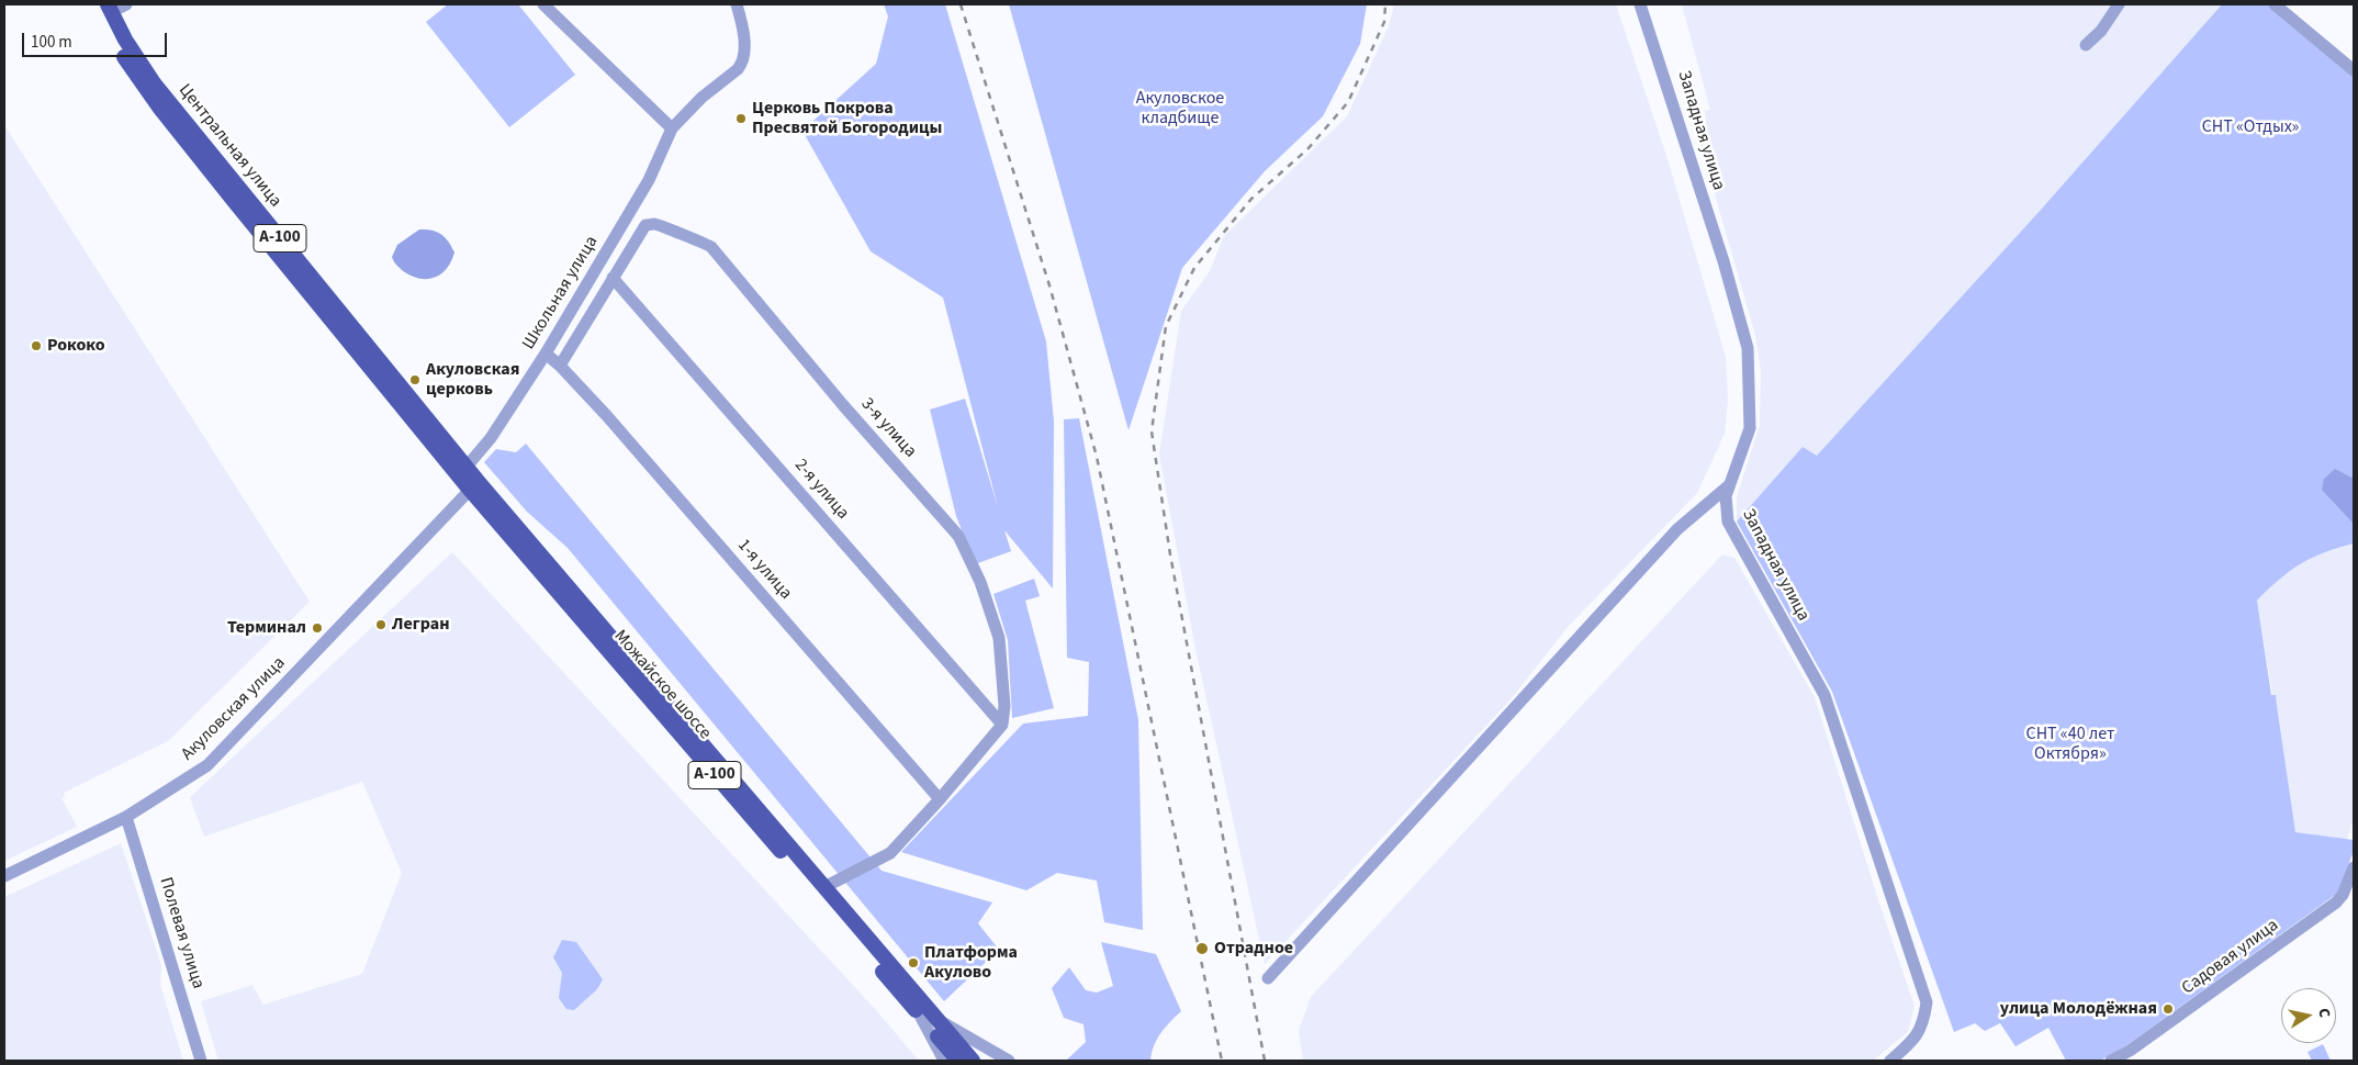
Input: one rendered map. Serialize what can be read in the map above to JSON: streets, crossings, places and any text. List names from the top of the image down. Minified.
{"streets":{"main road":["Центральная улица","А-100","Можайское шоссе"],"street":["Западная улица","Школьная улица","3-я улица","2-я улица","1-я улица","Акуловская улица","Полевая улица","Садовая улица"]},"crossings":[["Центральная улица","Школьная улица"],["Центральная улица","Можайское шоссе"],["Школьная улица","1-я улица"],["Школьная улица","Можайское шоссе"],["3-я улица","2-я улица"],["Можайское шоссе","Акуловская улица"],["Акуловская улица","Полевая улица"]],"parks":["Акуловское кладбище","СНТ «Отдых»","СНТ «40 лет Октября»"],"places":["Церковь Покрова Пресвятой Богородицы","Рококо","Акуловская церковь","Легран","Терминал","Отрадное","Платформа Акулово","улица Молодёжная"],"scale_bar":"100 m","north":"right"}
